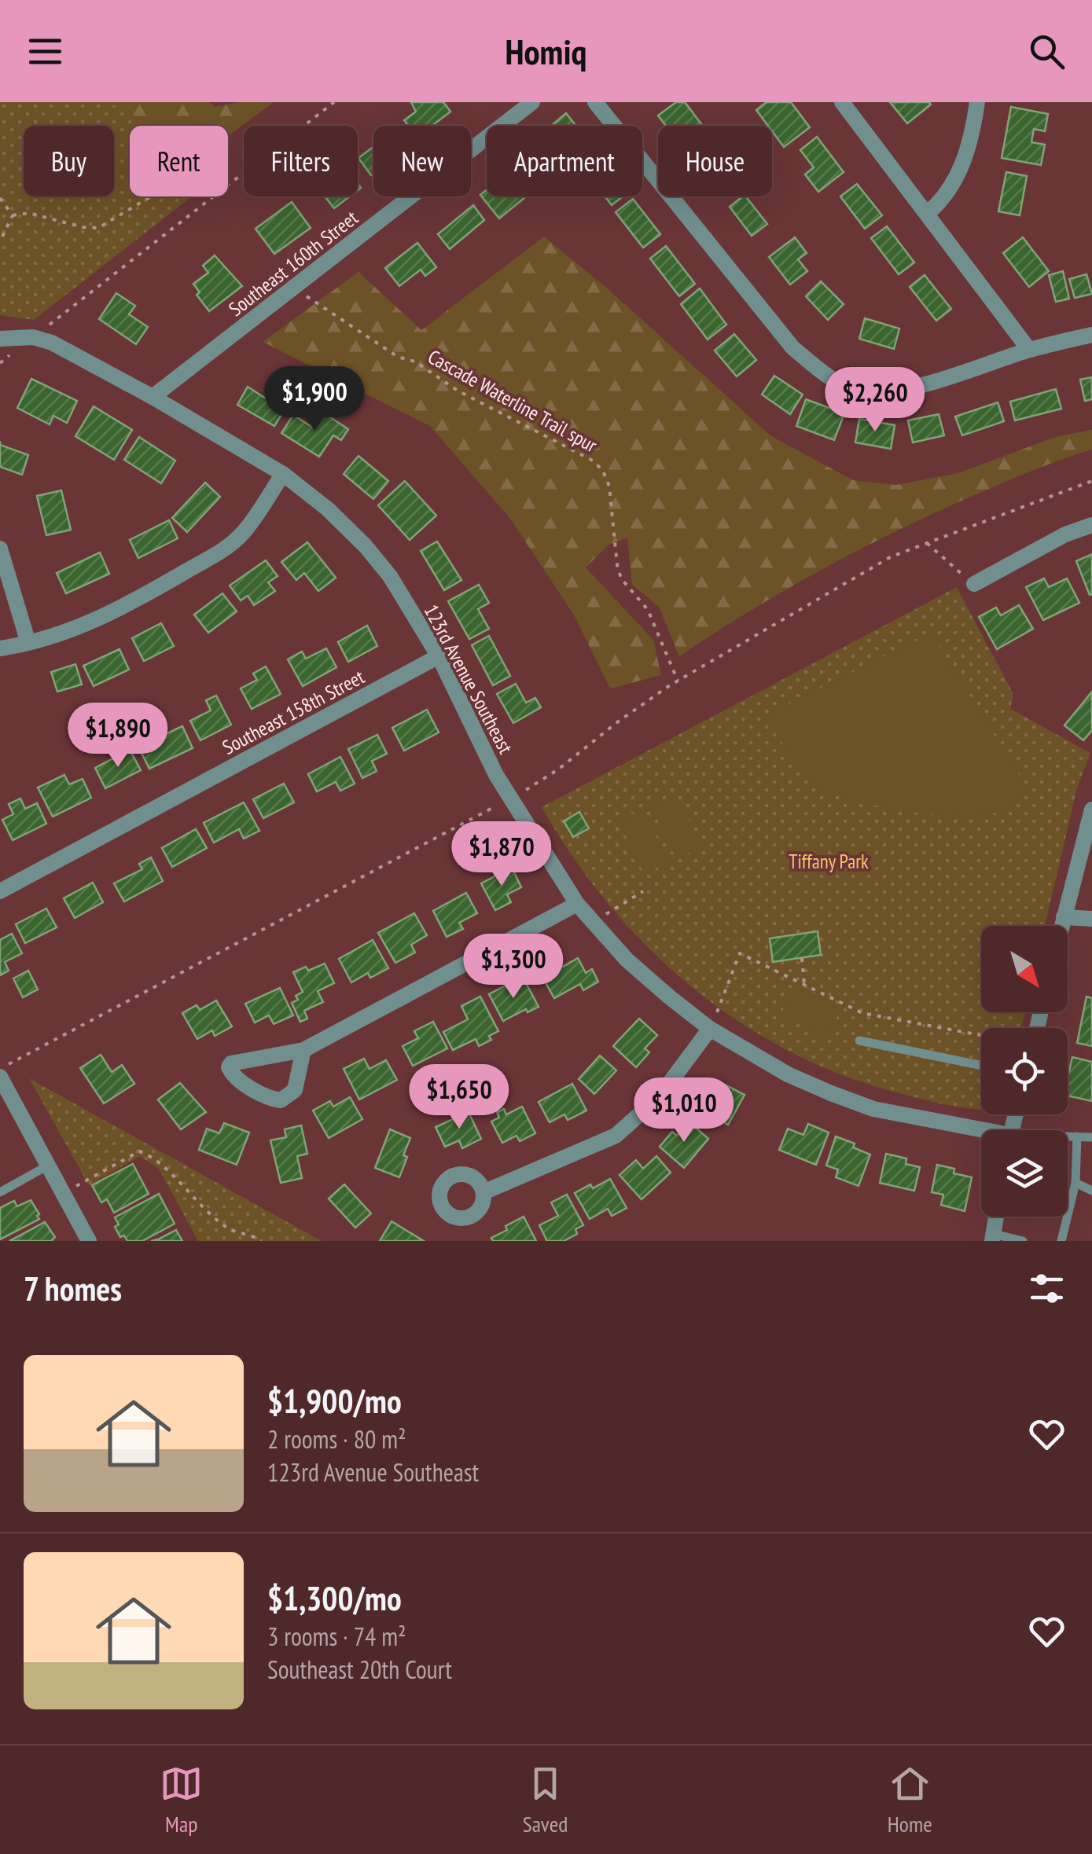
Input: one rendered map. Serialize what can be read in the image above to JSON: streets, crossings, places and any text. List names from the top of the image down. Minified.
{"streets":{"street":["Southeast 160th Street","123rd Avenue Southeast","Southeast 158th Street"],"path":["Cascade Waterline Trail spur"]},"crossings":[["Southeast 160th Street","Cascade Waterline Trail spur"],["Southeast 160th Street","123rd Avenue Southeast"],["123rd Avenue Southeast","Southeast 158th Street"]],"parks":["Tiffany Park"],"north":"bottom right","page":{"header":"Homiq","chip":["Buy","Rent","Filters","New","Apartment","House"],"price":["$1,900","$2,260","$1,890","$1,870","$1,300","$1,650","$1,010"],"heading":"7 homes","list":[{"name":"$1,900/mo","note":"2 rooms · 80 m² · 123rd Avenue Southeast"},{"name":"$1,300/mo","note":"3 rooms · 74 m² · Southeast 20th Court"}],"tabs":["Map","Saved","Home"]}}
